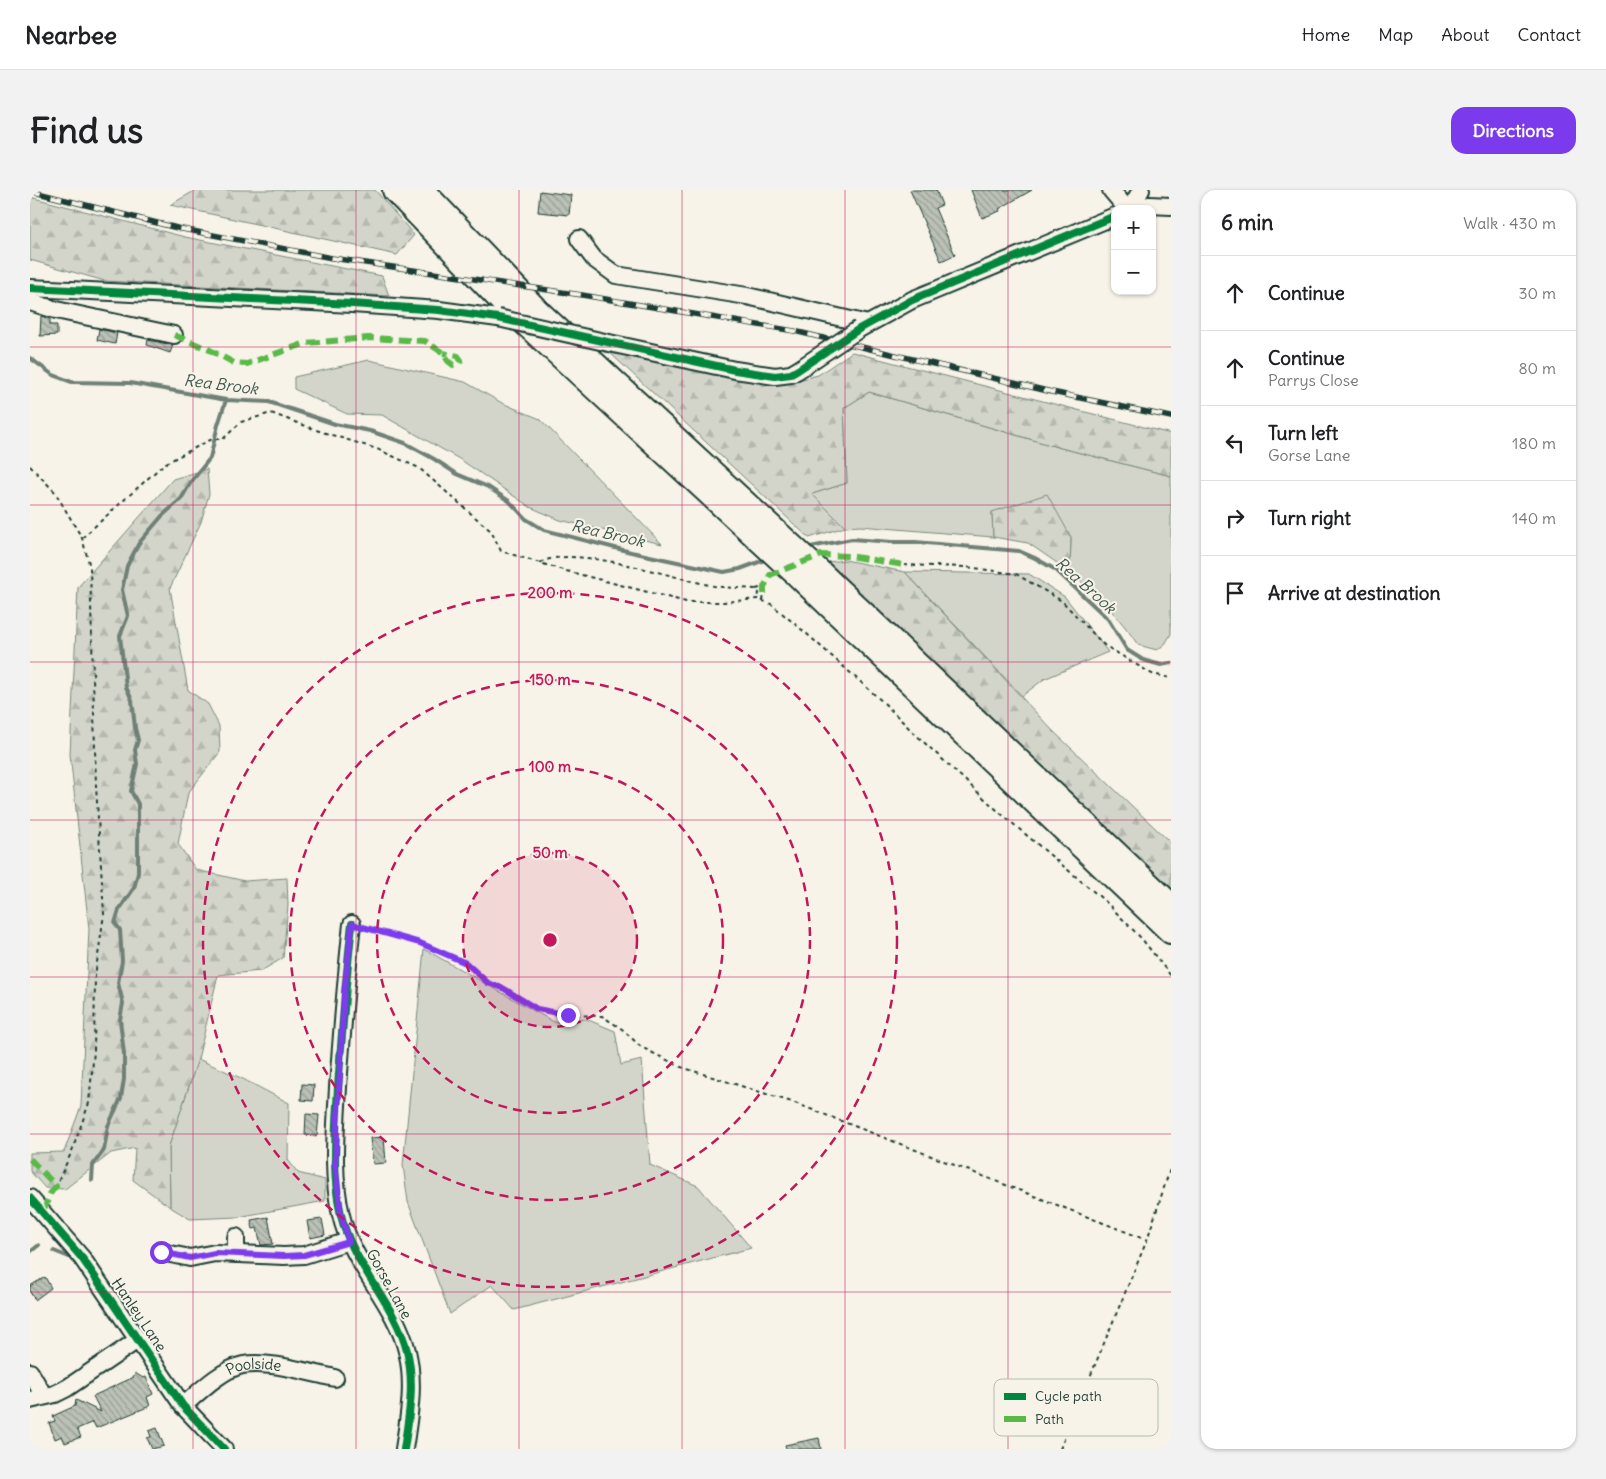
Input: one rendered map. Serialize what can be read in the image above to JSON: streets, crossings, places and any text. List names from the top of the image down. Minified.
{"streets":{"street":["Gorse Lane","Hanley Lane","Poolside"]},"crossings":[["Hanley Lane","Poolside"]],"water":["Rea Brook"],"legend":["Cycle path","Path"],"page":{"header":"Nearbee","nav":["Home","Map","About","Contact"],"buttons":"Directions","title":"Find us","heading":["6 min","Walk · 430 m"],"map_buttons":["+","−"],"list":[["Continue","30 m"],["Continue","Parrys Close","80 m"],["Turn left","Gorse Lane","180 m"],["Turn right","140 m"],"Arrive at destination"]},"rings":["200 m","150 m","100 m","50 m"]}
